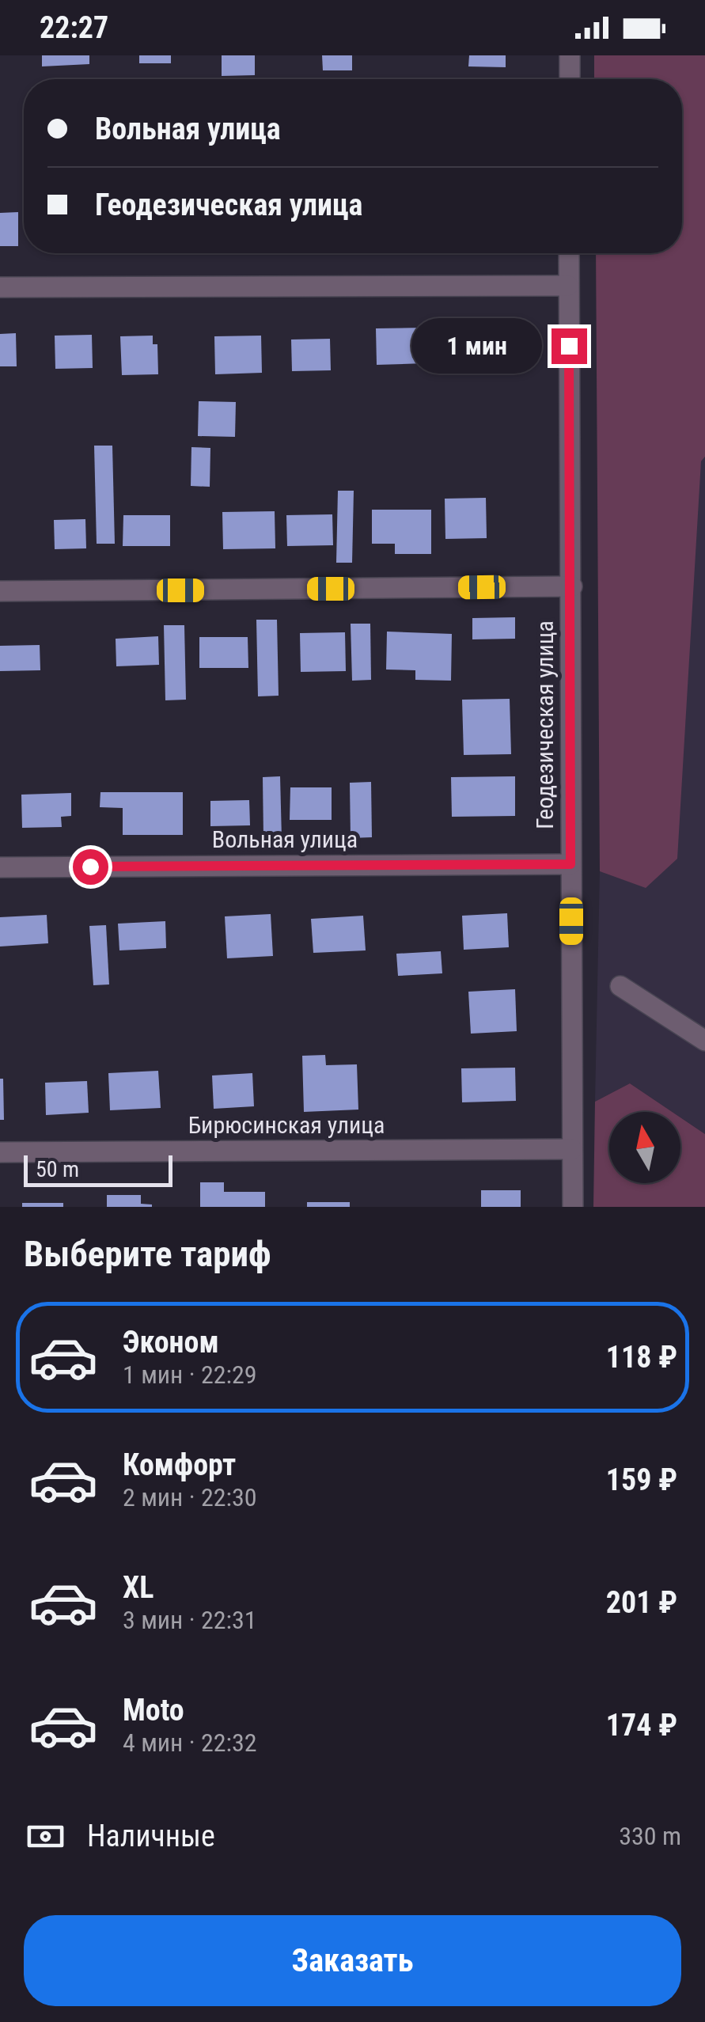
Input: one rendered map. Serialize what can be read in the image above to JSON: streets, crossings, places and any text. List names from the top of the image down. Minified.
{"streets":{"street":["Геодезическая улица","Вольная улица","Бирюсинская улица"]},"crossings":[["Геодезическая улица","Вольная улица"],["Геодезическая улица","Бирюсинская улица"]],"scale_bar":"50 m","north":"top","page":{"status":"22:27","banner":["Вольная улица","Геодезическая улица"],"bubble":"1 мин","scale":"50 m","heading":"Выберите тариф","list":[{"name":"Эконом","note":"1 мин · 22:29","value":"118 ₽"},{"name":"Комфорт","note":"2 мин · 22:30","value":"159 ₽"},{"name":"XL","note":"3 мин · 22:31","value":"201 ₽"},{"name":"Moto","note":"4 мин · 22:32","value":"174 ₽"}],"pay":["Наличные","330 m"],"buttons":"Заказать"}}
